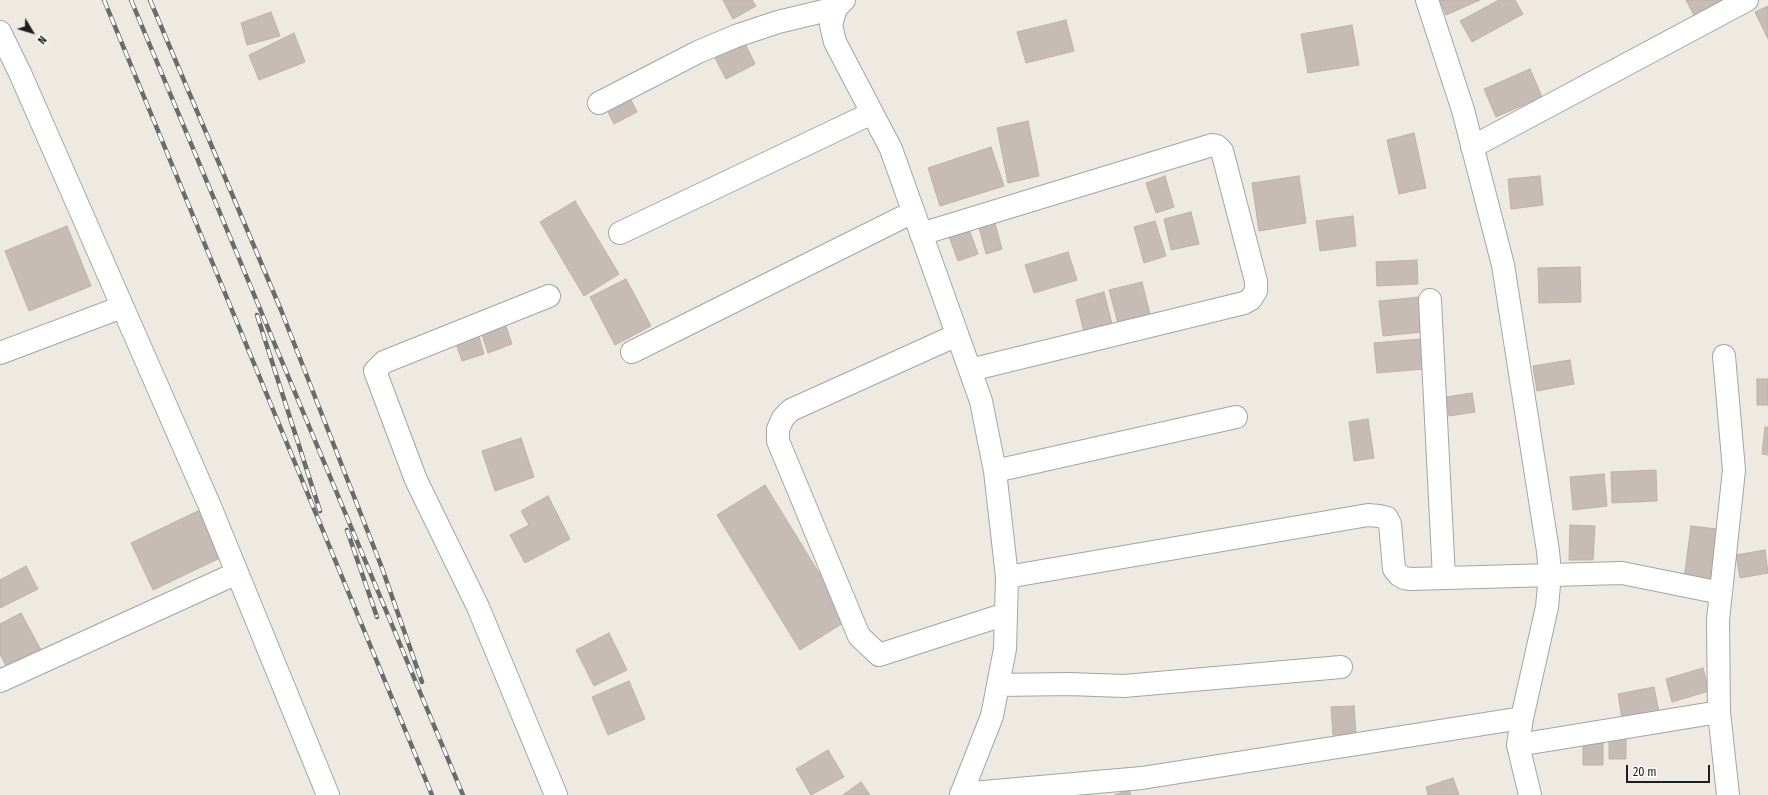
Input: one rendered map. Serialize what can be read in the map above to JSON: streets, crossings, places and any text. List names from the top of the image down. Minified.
{"scale_bar":"20 m","north":"bottom right"}
